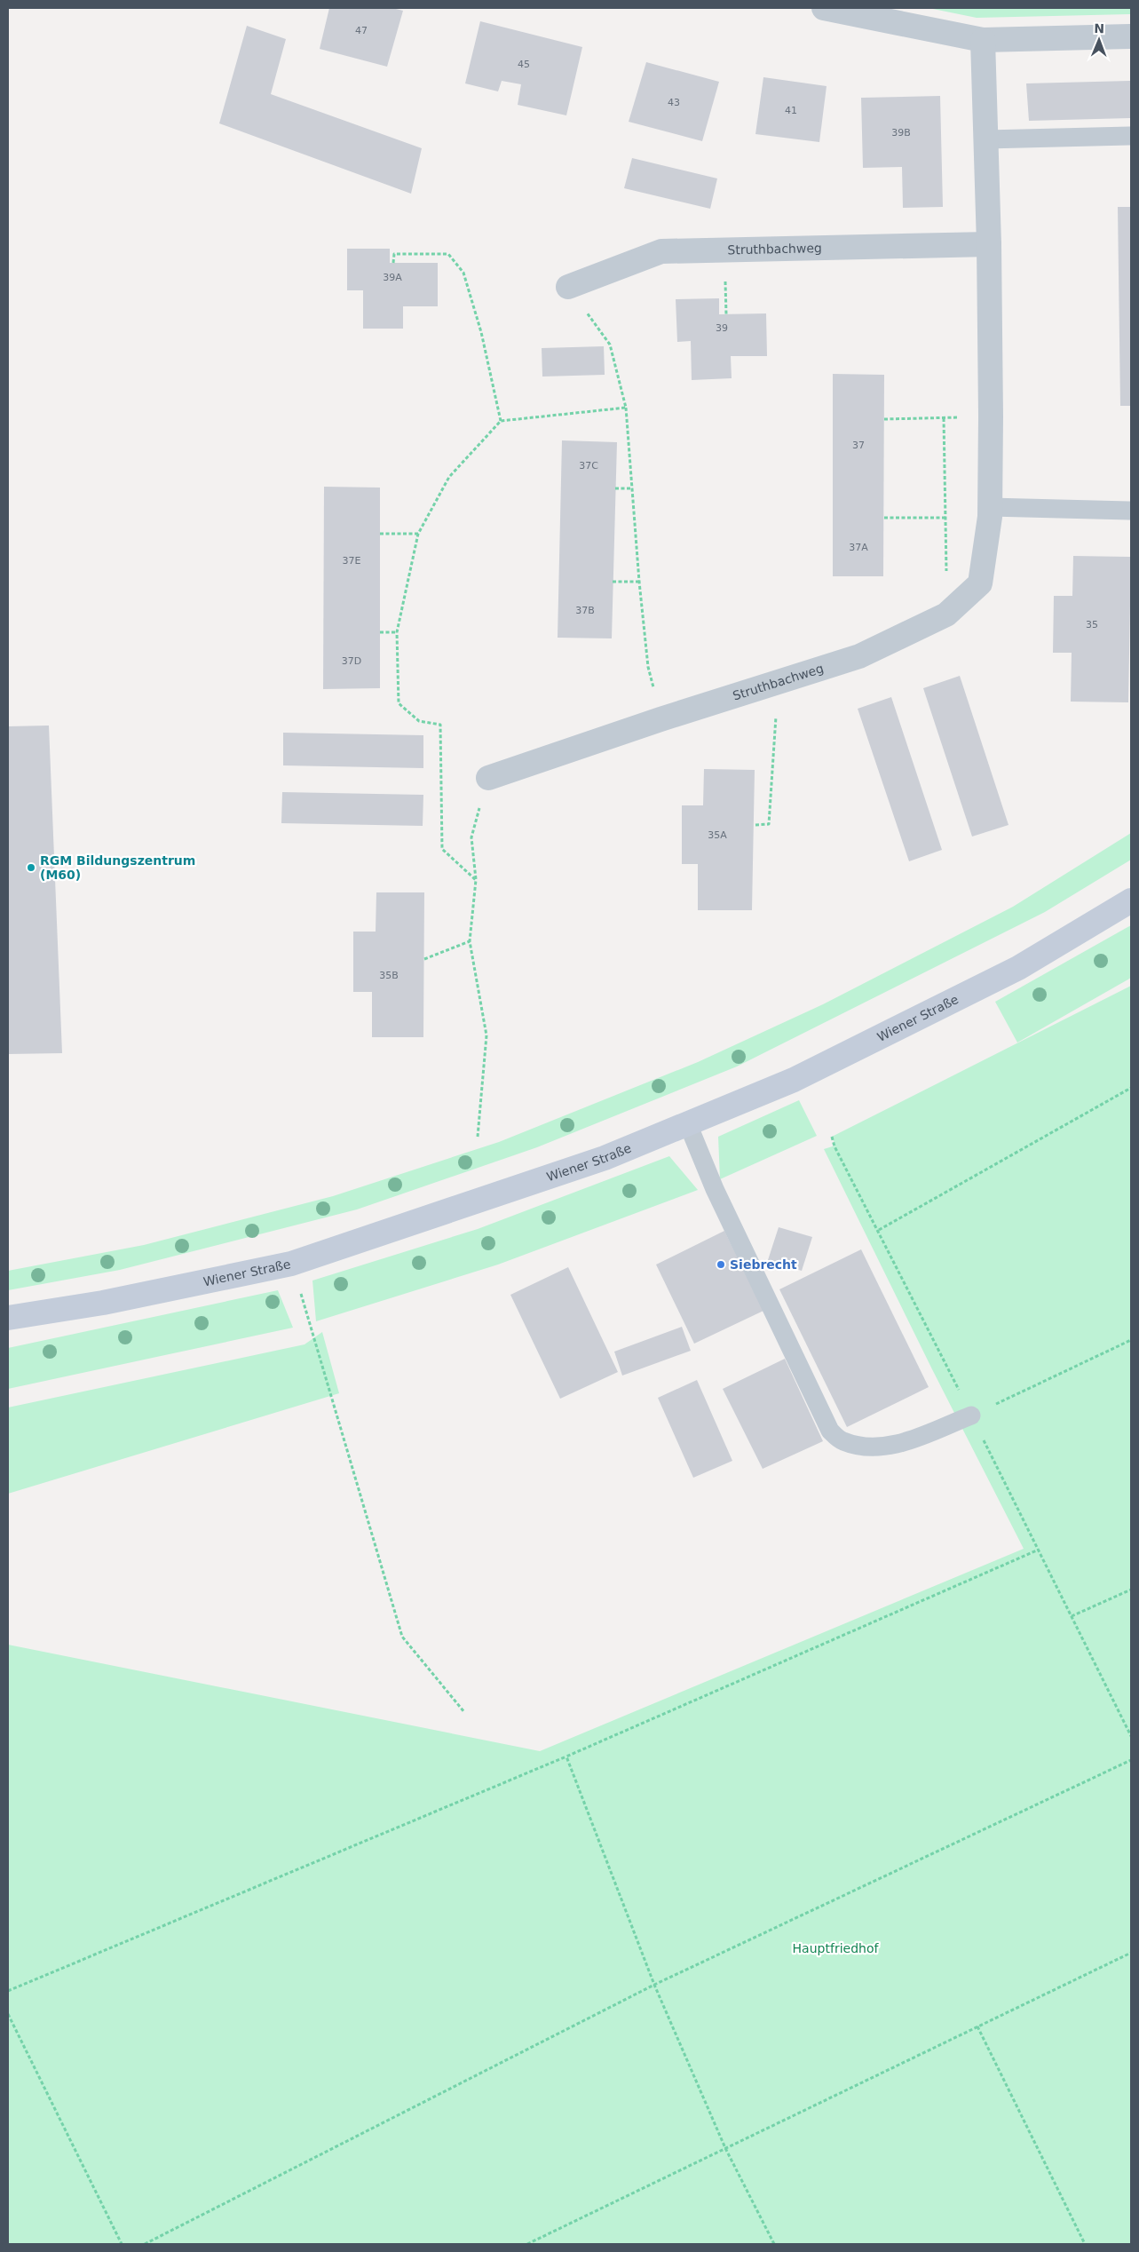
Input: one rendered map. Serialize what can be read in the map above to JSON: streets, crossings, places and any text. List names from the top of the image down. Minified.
{"streets":{"main road":["Wiener Straße"],"street":["Struthbachweg"]},"parks":["Hauptfriedhof"],"places":["RGM Bildungszentrum (M60)","Siebrecht"],"house_numbers":["47","45","43","41","39B","39A","39","37","37C","37A","37E","37B","35","37D","35A","35B"],"north":"top"}
